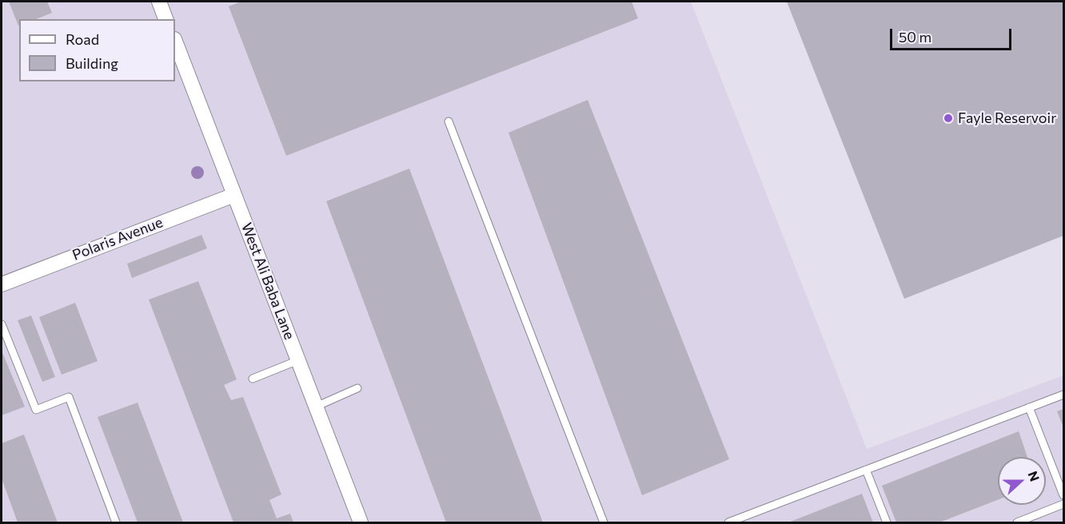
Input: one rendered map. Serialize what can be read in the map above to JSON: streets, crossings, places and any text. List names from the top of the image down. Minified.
{"streets":{"street":["Polaris Avenue","West Ali Baba Lane"]},"crossings":[["Polaris Avenue","West Ali Baba Lane"]],"places":["Fayle Reservoir"],"legend":["Road","Building"],"scale_bar":"50 m","north":"right"}
